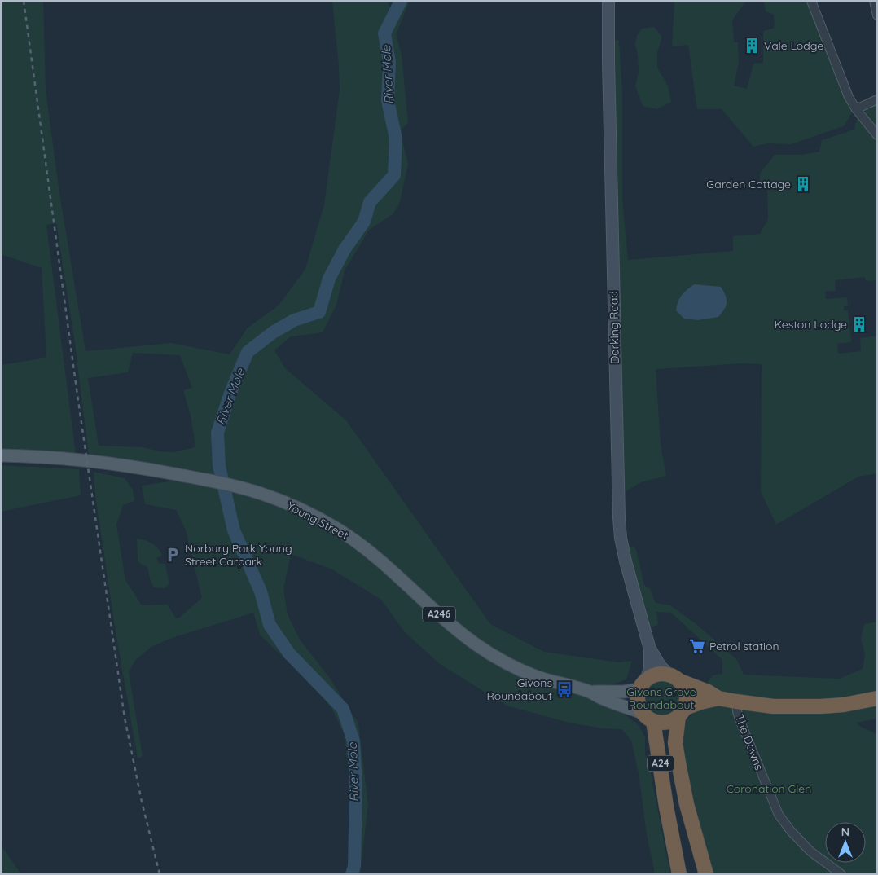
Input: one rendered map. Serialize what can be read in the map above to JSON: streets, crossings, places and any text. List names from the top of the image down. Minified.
{"streets":{"highway":["A24"],"main road":["Dorking Road","Young Street","A246"],"street":["The Downs"]},"crossings":[["Dorking Road","Young Street"],["Dorking Road","A24"],["Young Street","A24"]],"water":["River Mole"],"parks":["Givons Grove Roundabout","Coronation Glen"],"places":{"building":["Vale Lodge","Garden Cottage","Keston Lodge"],"parking":["Norbury Park Young Street Carpark"],"supermarket":["Petrol station"],"bus stop":["Givons Roundabout"]},"north":"top"}
